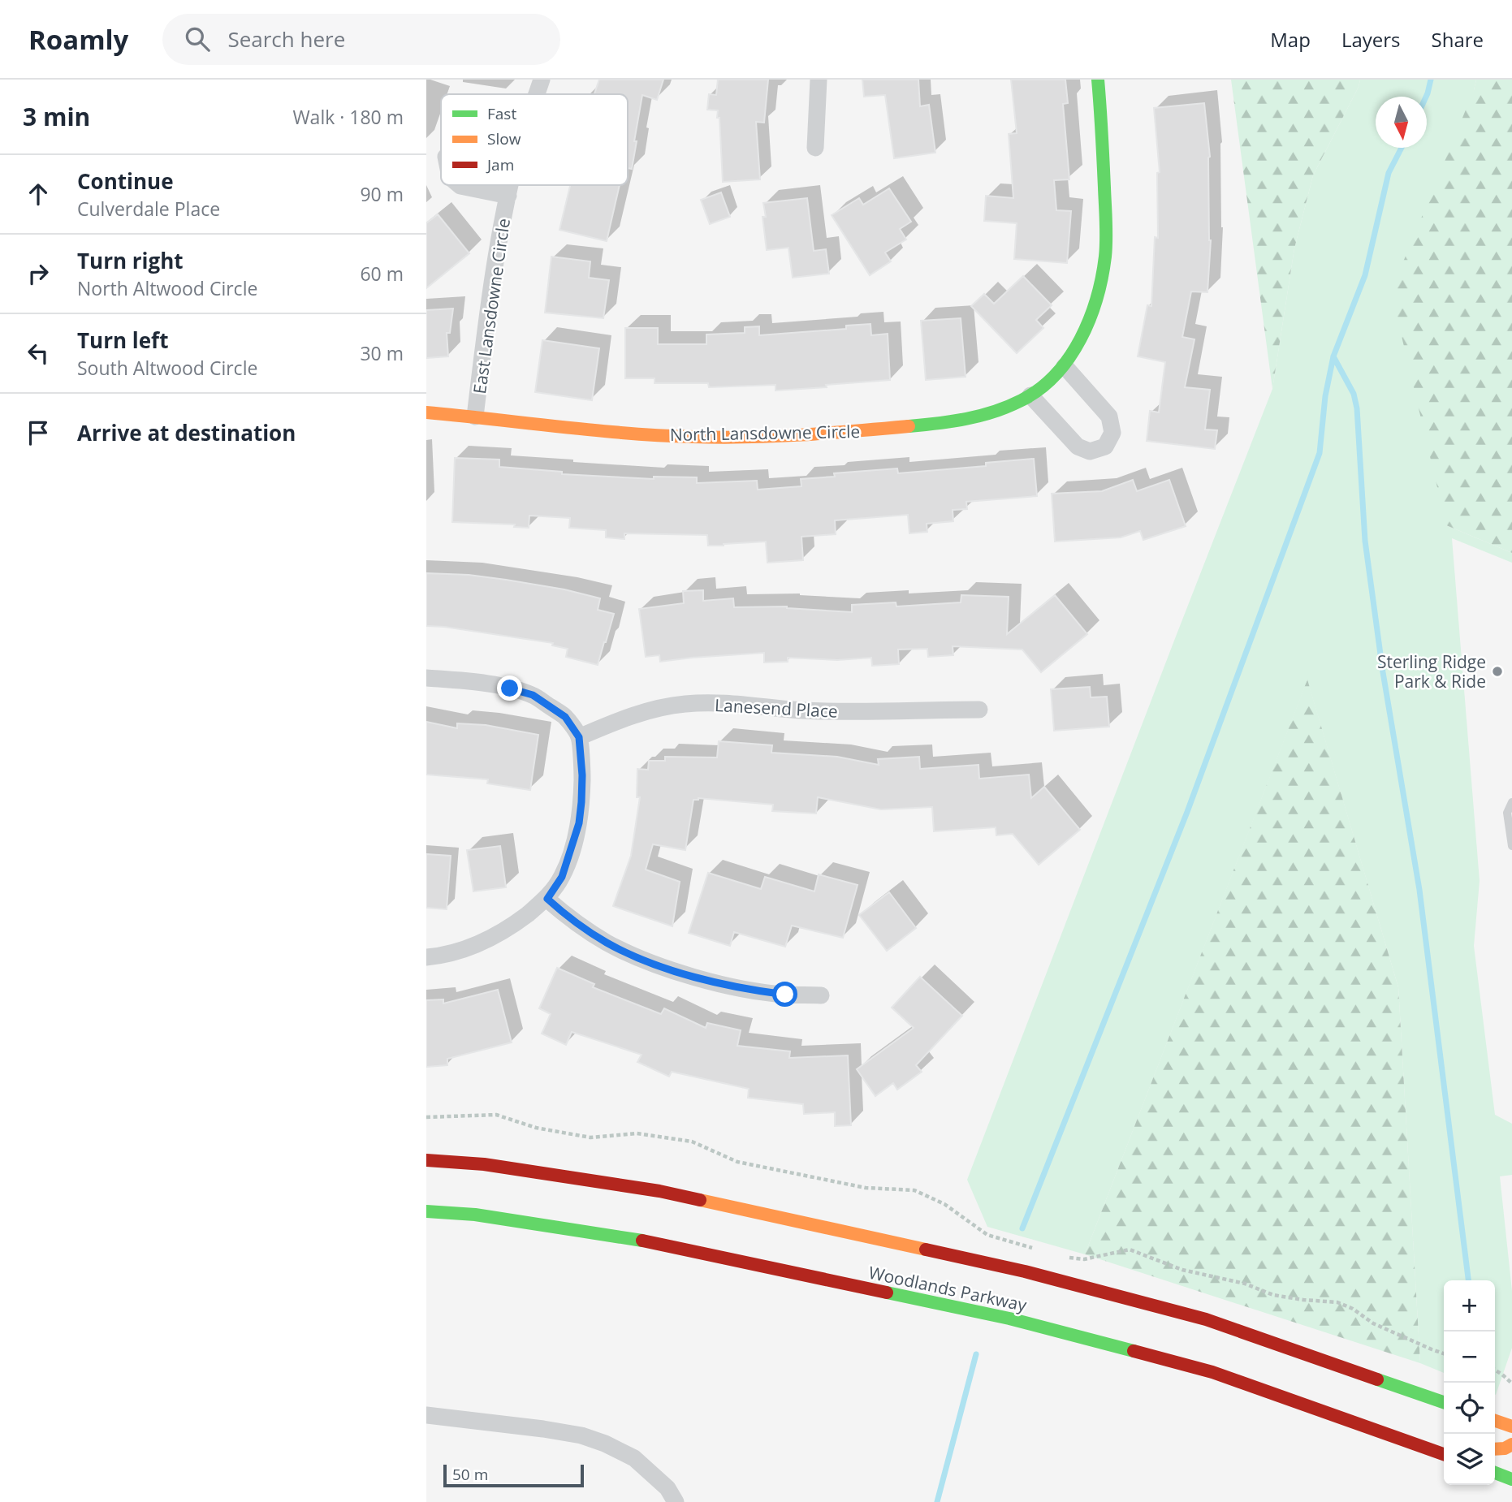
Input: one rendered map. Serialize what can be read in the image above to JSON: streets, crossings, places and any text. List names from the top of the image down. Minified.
{"streets":{"main road":["North Lansdowne Circle","Woodlands Parkway"],"street":["East Lansdowne Circle","Lanesend Place"]},"crossings":[["East Lansdowne Circle","North Lansdowne Circle"]],"places":["Sterling Ridge Park & Ride"],"legend":["Fast","Slow","Jam"],"scale_bar":"50 m","north":"bottom","page":{"header":"Roamly","search":"Search here","nav":["Map","Layers","Share"],"heading":["3 min","Walk · 180 m"],"list":[["Continue","Culverdale Place","90 m"],["Turn right","North Altwood Circle","60 m"],["Turn left","South Altwood Circle","30 m"],"Arrive at destination"],"map_buttons":["+","−"],"scale":"50 m"}}
